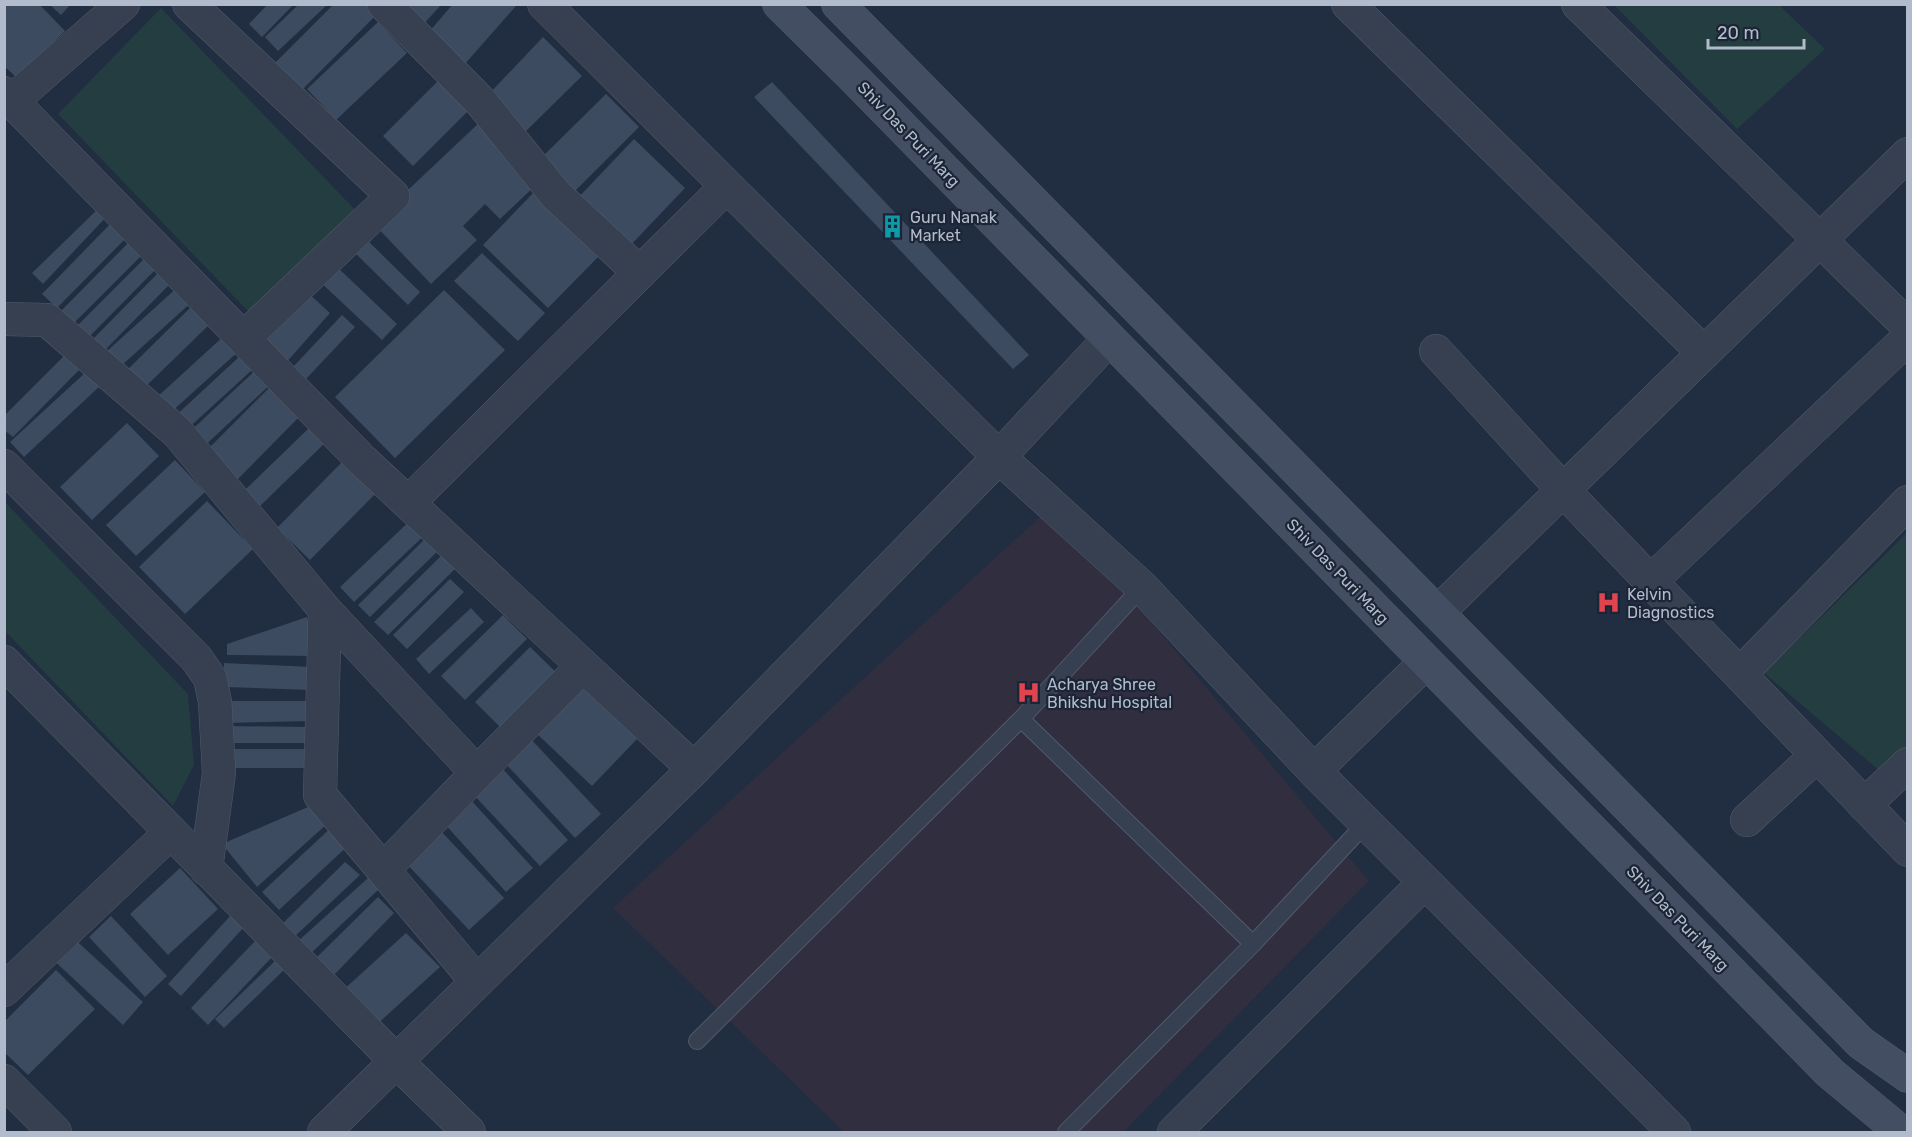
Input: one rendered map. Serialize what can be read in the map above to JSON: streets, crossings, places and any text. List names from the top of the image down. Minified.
{"streets":{"main road":["Shiv Das Puri Marg"]},"places":{"building":["Guru Nanak Market"],"hospital":["Kelvin Diagnostics","Acharya Shree Bhikshu Hospital"]},"scale_bar":"20 m"}
